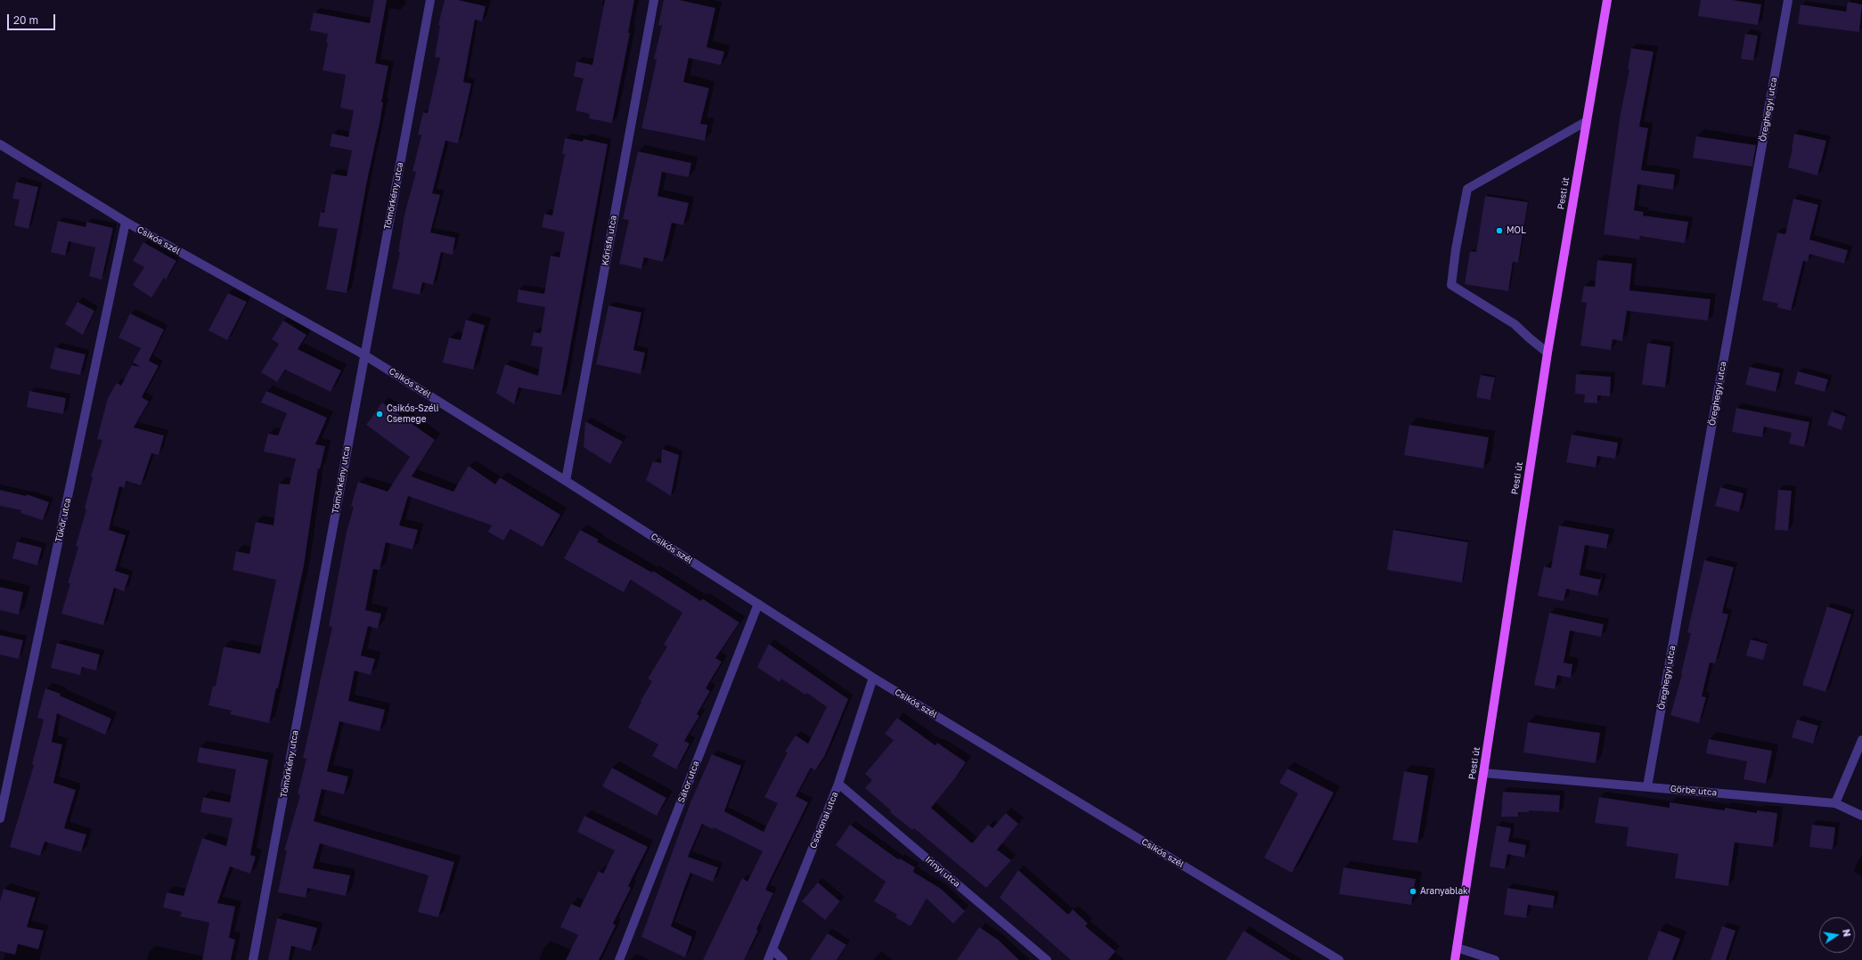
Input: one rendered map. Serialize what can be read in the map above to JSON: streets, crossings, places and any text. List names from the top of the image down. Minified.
{"streets":{"main road":["Pesti út"],"street":["Öreghegyi utca","Tömörkény utca","Csikós szél","Kőrisfa utca","Tükör utca","Sátor utca","Görbe utca","Csokonai utca","Irinyi utca"]},"crossings":[["Öreghegyi utca","Görbe utca"],["Pesti út","Görbe utca"],["Tömörkény utca","Csikós szél"],["Csikós szél","Kőrisfa utca"],["Csikós szél","Tükör utca"],["Csikós szél","Sátor utca"],["Csikós szél","Csokonai utca"],["Csokonai utca","Irinyi utca"]],"places":["MOL","Csikós-Széli Csemege","Aranyablak"],"scale_bar":"20 m","north":"right"}
